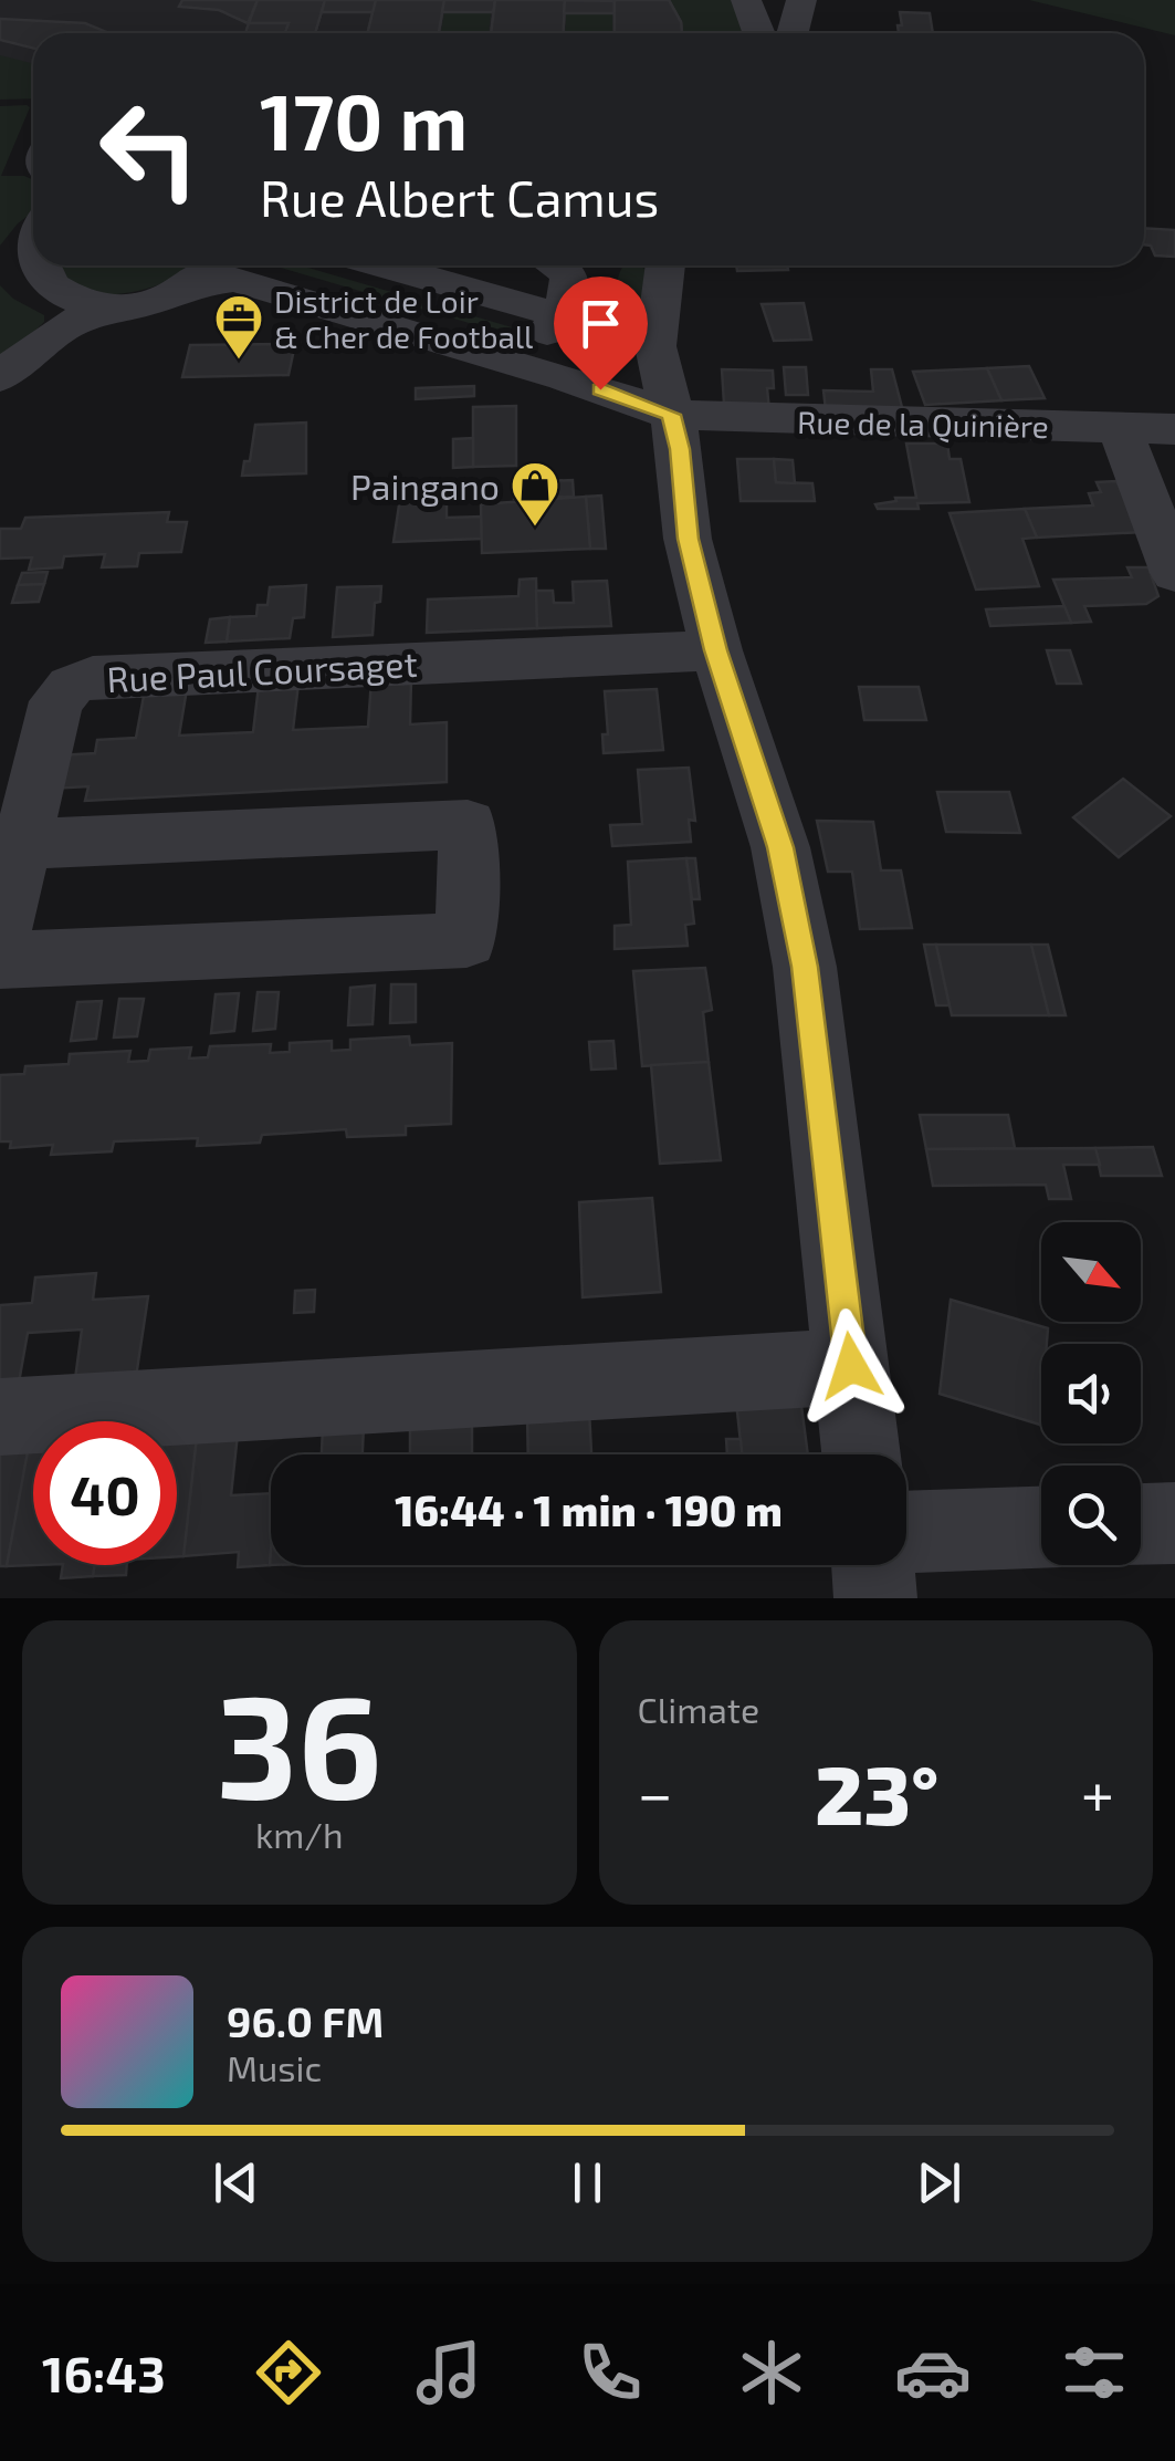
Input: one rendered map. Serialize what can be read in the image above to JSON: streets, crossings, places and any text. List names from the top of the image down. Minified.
{"streets":{"street":["Rue de la Quinière","Rue Paul Coursaget"]},"places":{"office":["District de Loir & Cher de Football"],"shop":["Paingano"]},"north":"bottom right","page":{"turn":["170 m","Rue Albert Camus"],"limit":"40","trip":"16:44 · 1 min · 190 m","tile":[["36","km/h"],"Climate"],"heat":["−","23°","+"],"song":["96.0 FM","Music"],"tabs":"16:43"}}
